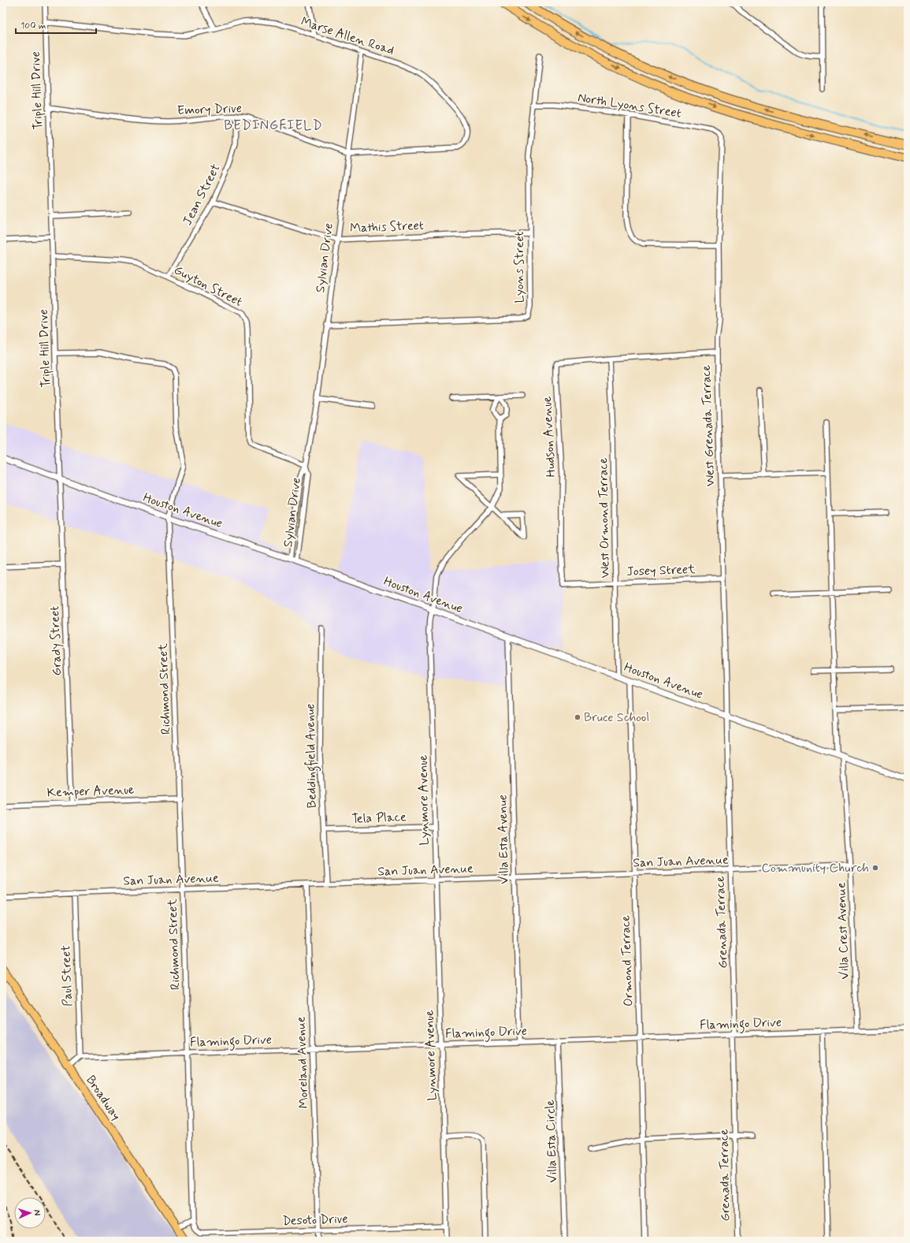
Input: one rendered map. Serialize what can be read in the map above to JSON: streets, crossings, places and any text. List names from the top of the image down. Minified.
{"streets":{"main road":["Broadway"],"street":["Marse Allen Road","Triple Hill Drive","North Lyons Street","Emory Drive","Jean Street","Mathis Street","Sylvian Drive","Lyons Street","Guyton Street","West Grenada Terrace","Hudson Avenue","Houston Avenue","West Ormond Terrace","Josey Street","Grady Street","Richmond Street","Beddingfield Avenue","Kemper Avenue","Lynmore Avenue","Tela Place","Villa Esta Avenue","San Juan Avenue","Grenada Terrace","Villa Crest Avenue","Ormond Terrace","Paul Street","Flamingo Drive","Moreland Avenue","Villa Esta Circle","Desoto Drive"]},"crossings":[["Marse Allen Road","Triple Hill Drive"],["Marse Allen Road","Emory Drive"],["Marse Allen Road","Sylvian Drive"],["Triple Hill Drive","Emory Drive"],["Triple Hill Drive","Guyton Street"],["Triple Hill Drive","Houston Avenue"],["Triple Hill Drive","Grady Street"],["Triple Hill Drive","Richmond Street"],["North Lyons Street","Lyons Street"],["North Lyons Street","West Grenada Terrace"],["Emory Drive","Jean Street"],["Emory Drive","Sylvian Drive"],["Jean Street","Mathis Street"],["Jean Street","Guyton Street"],["Mathis Street","Sylvian Drive"],["Mathis Street","Lyons Street"],["Sylvian Drive","Lyons Street"],["Sylvian Drive","Guyton Street"],["Sylvian Drive","Houston Avenue"],["West Grenada Terrace","Houston Avenue"],["West Grenada Terrace","Josey Street"],["West Grenada Terrace","Grenada Terrace"],["Hudson Avenue","West Ormond Terrace"],["Hudson Avenue","Josey Street"],["Houston Avenue","West Ormond Terrace"],["Houston Avenue","Grady Street"],["Houston Avenue","Richmond Street"],["Houston Avenue","Lynmore Avenue"],["Houston Avenue","Villa Esta Avenue"],["Houston Avenue","Grenada Terrace"],["Houston Avenue","Villa Crest Avenue"],["Houston Avenue","Ormond Terrace"],["West Ormond Terrace","Josey Street"],["Grady Street","Kemper Avenue"],["Richmond Street","Kemper Avenue"],["Richmond Street","San Juan Avenue"],["Richmond Street","Flamingo Drive"],["Richmond Street","Desoto Drive"],["Beddingfield Avenue","Tela Place"],["Beddingfield Avenue","San Juan Avenue"],["Lynmore Avenue","Tela Place"],["Lynmore Avenue","San Juan Avenue"],["Lynmore Avenue","Flamingo Drive"],["Lynmore Avenue","Desoto Drive"],["Villa Esta Avenue","San Juan Avenue"],["Villa Esta Avenue","Flamingo Drive"],["San Juan Avenue","Grenada Terrace"],["San Juan Avenue","Villa Crest Avenue"],["San Juan Avenue","Ormond Terrace"],["San Juan Avenue","Paul Street"],["San Juan Avenue","Moreland Avenue"],["Grenada Terrace","Flamingo Drive"],["Villa Crest Avenue","Flamingo Drive"],["Ormond Terrace","Flamingo Drive"],["Paul Street","Flamingo Drive"],["Flamingo Drive","Moreland Avenue"],["Flamingo Drive","Villa Esta Circle"],["Moreland Avenue","Desoto Drive"]],"districts":["BEDINGFIELD"],"places":["Bruce School","Community Church"],"scale_bar":"100 m","north":"right"}
